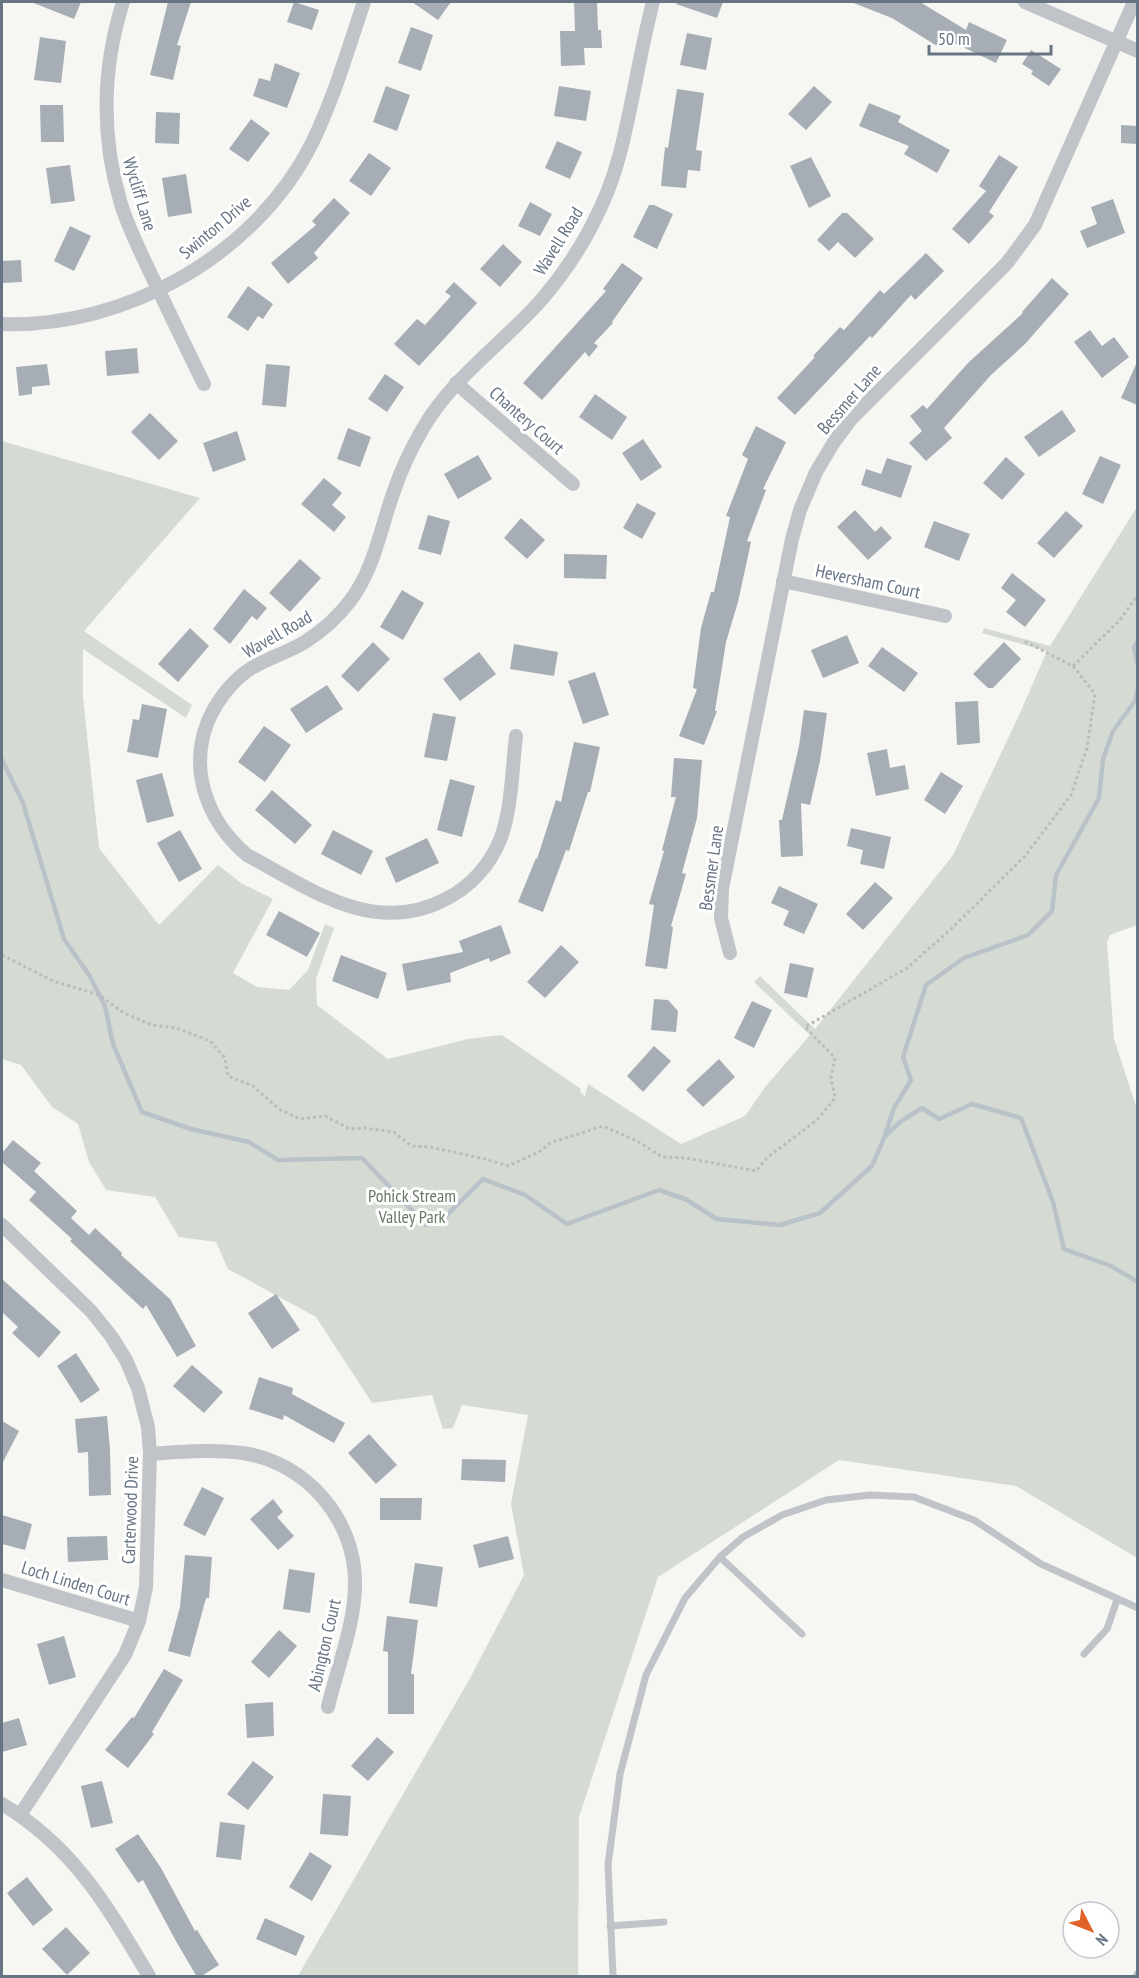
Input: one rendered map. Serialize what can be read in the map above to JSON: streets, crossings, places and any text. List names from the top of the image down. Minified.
{"streets":{"street":["Wycliff Lane","Swinton Drive","Wavell Road","Bessmer Lane","Chantery Court","Heversham Court","Carterwood Drive","Loch Linden Court","Abington Court"]},"crossings":[["Wycliff Lane","Swinton Drive"],["Wavell Road","Chantery Court"],["Bessmer Lane","Heversham Court"],["Carterwood Drive","Loch Linden Court"],["Carterwood Drive","Abington Court"]],"parks":["Pohick Stream Valley Park"],"scale_bar":"50 m","north":"bottom right"}
